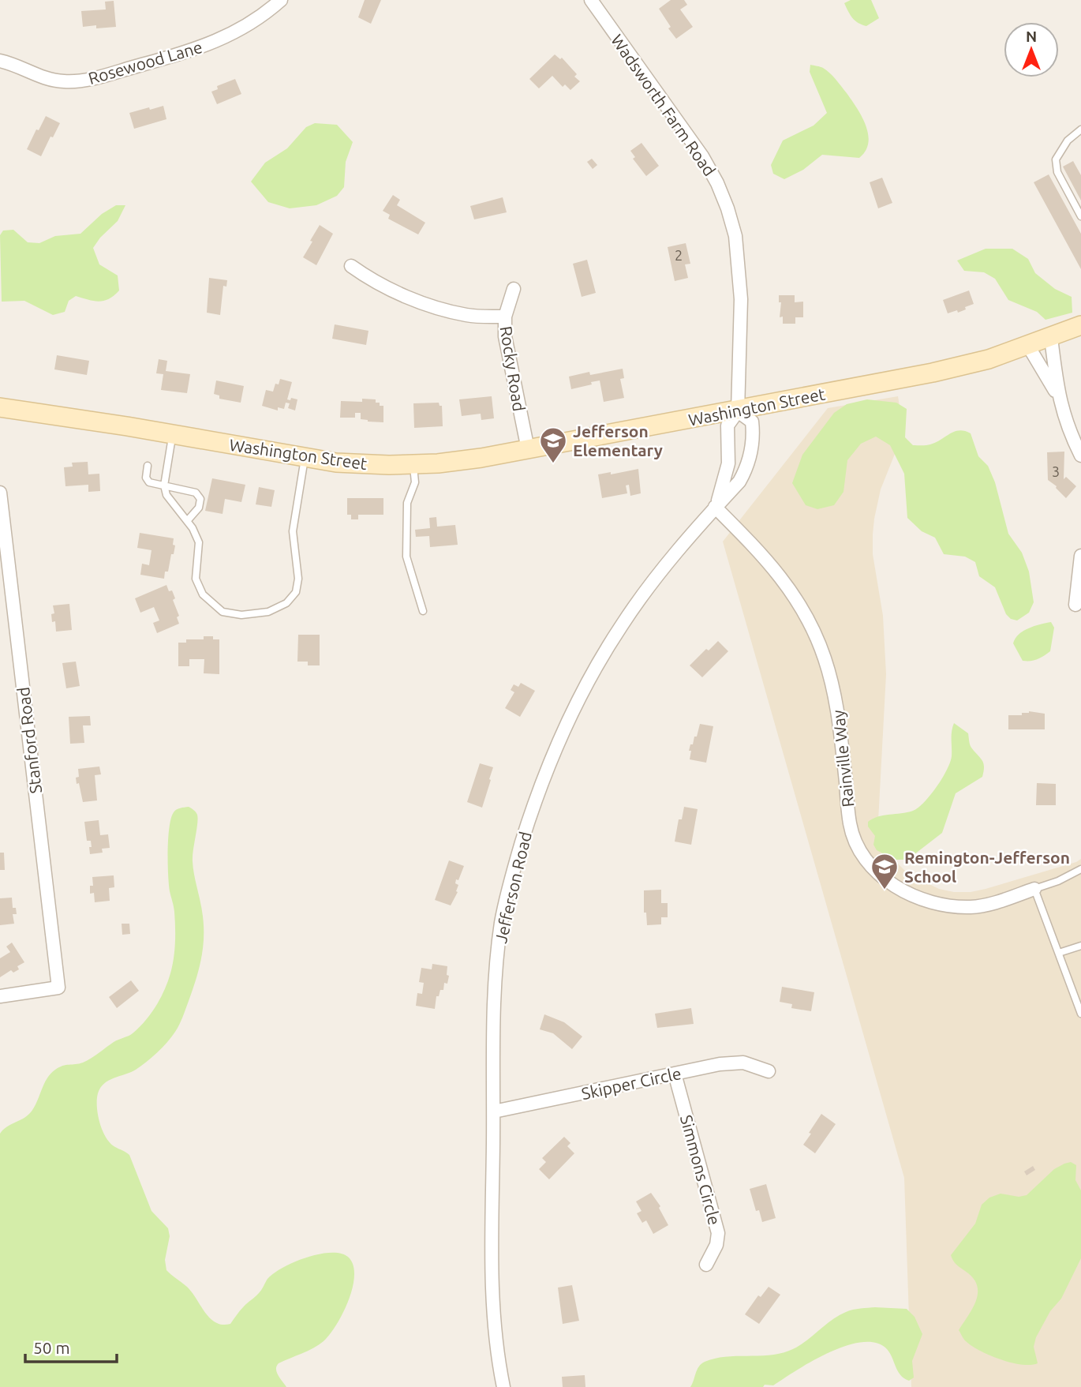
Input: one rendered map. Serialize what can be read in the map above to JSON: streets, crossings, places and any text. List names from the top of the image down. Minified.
{"streets":{"main road":["Washington Street"],"street":["Rosewood Lane","Wadsworth Farm Road","Rocky Road","Stanford Road","Rainville Way","Jefferson Road","Skipper Circle","Simmons Circle"]},"crossings":[["Wadsworth Farm Road","Washington Street"],["Wadsworth Farm Road","Jefferson Road"],["Rocky Road","Washington Street"],["Washington Street","Jefferson Road"],["Rainville Way","Jefferson Road"],["Jefferson Road","Skipper Circle"],["Skipper Circle","Simmons Circle"]],"places":{"school or university":["Jefferson Elementary","Remington-Jefferson School"]},"house_numbers":["2","3"],"scale_bar":"50 m","north":"top"}
